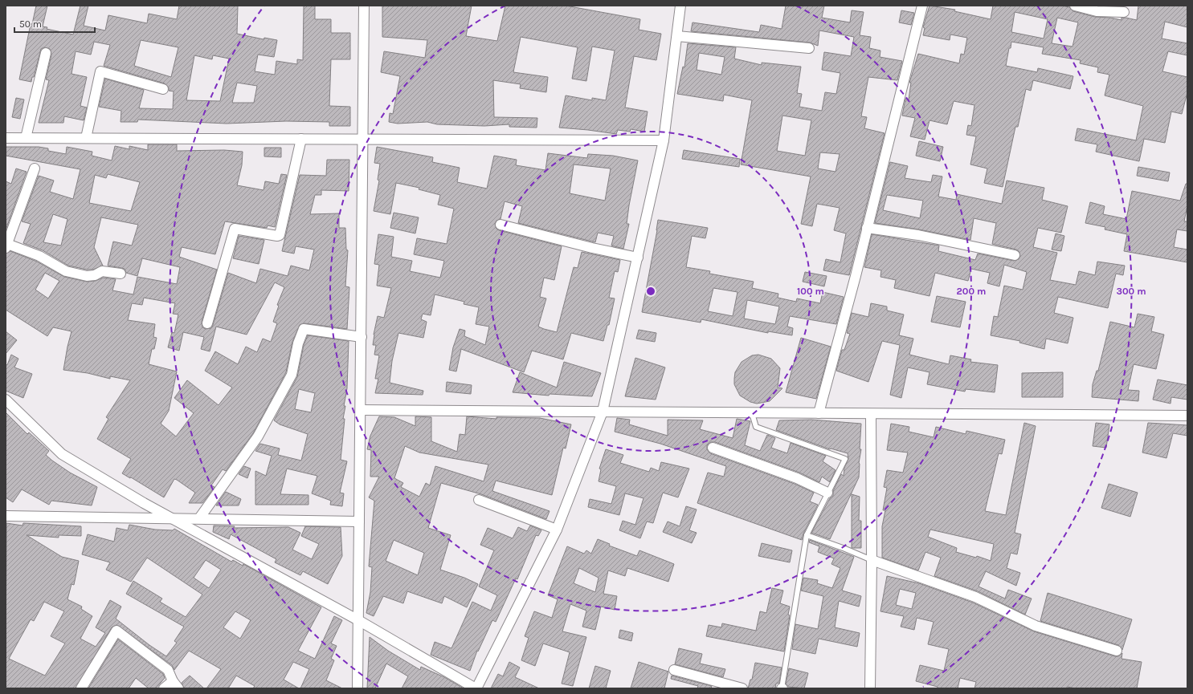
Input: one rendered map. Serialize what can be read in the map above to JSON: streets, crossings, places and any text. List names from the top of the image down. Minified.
{"scale_bar":"50 m","rings":["100 m","200 m","300 m"]}
